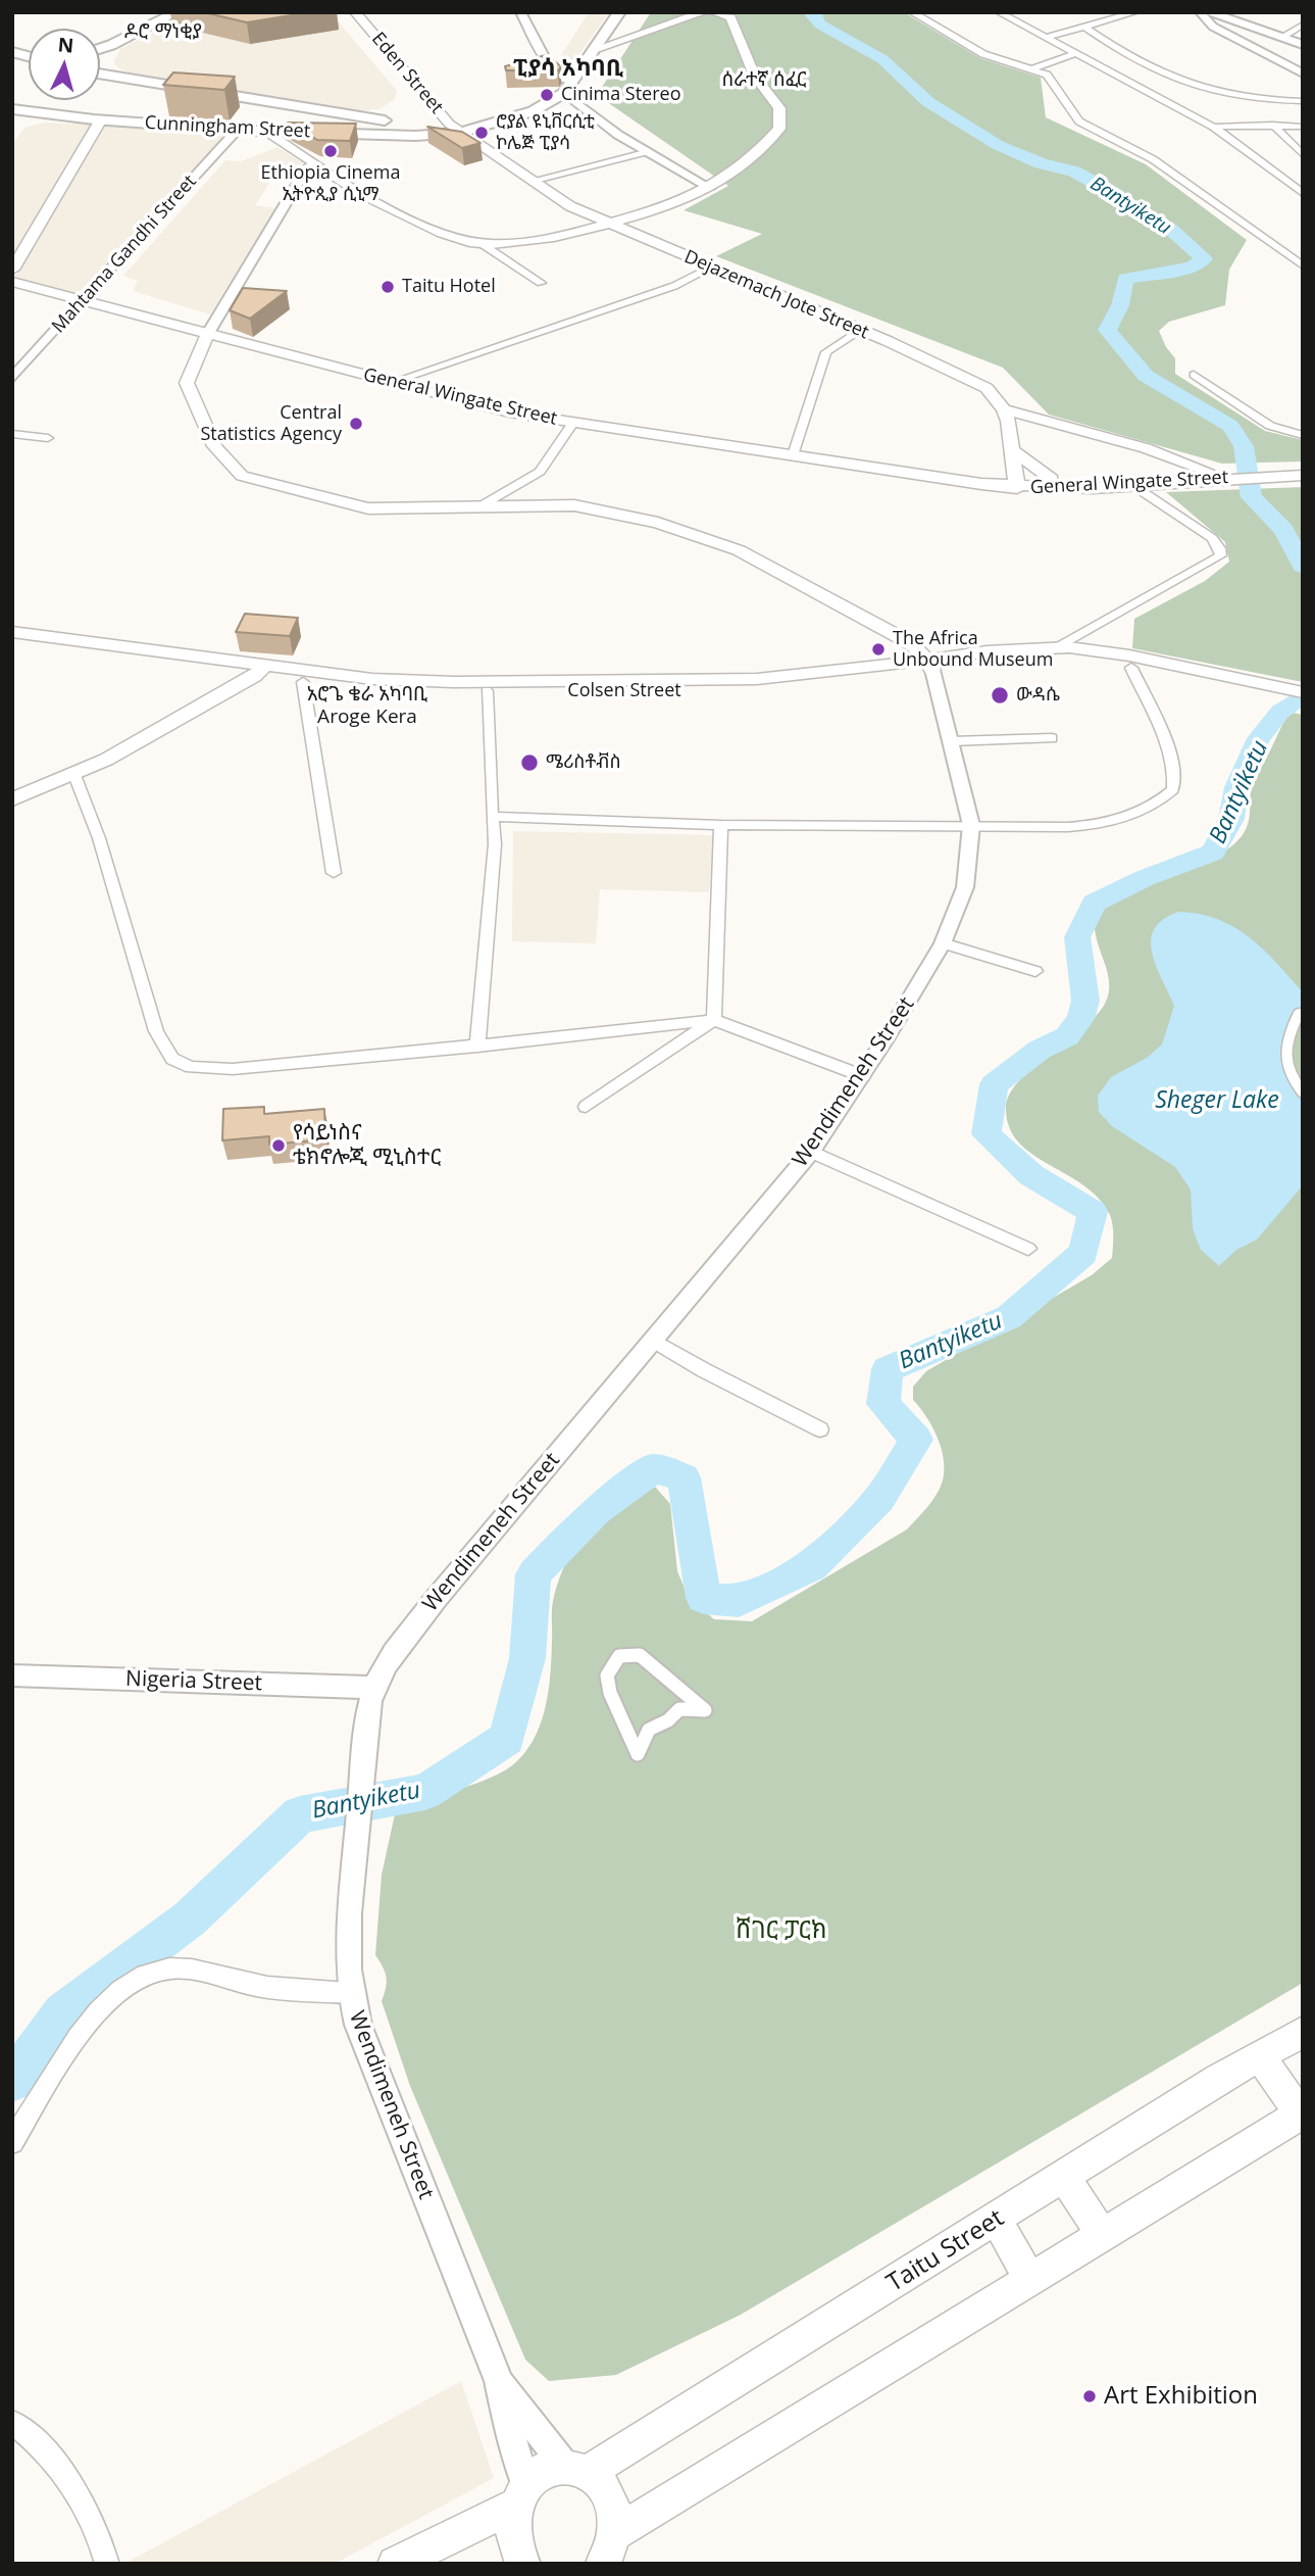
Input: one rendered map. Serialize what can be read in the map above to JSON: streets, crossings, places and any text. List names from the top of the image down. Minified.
{"streets":{"main road":["Eden Street","Cunningham Street","Dejazemach Jote Street","General Wingate Street","Colsen Street","Taitu Street"],"street":["Mahtama Gandhi Street","Wendimeneh Street","Nigeria Street"]},"crossings":[["Eden Street","Cunningham Street"],["Eden Street","Dejazemach Jote Street"],["Cunningham Street","Mahtama Gandhi Street"],["Mahtama Gandhi Street","General Wingate Street"],["Colsen Street","Wendimeneh Street"],["Wendimeneh Street","Nigeria Street"],["Wendimeneh Street","Taitu Street"]],"districts":["ዶሮ ማነቂያ","ፒያሳ አካባቢ","ሰራተኛ ሰፈር","አሮጌ ቄራ አካባቢ Aroge Kera"],"water":["Bantyiketu","Sheger Lake"],"parks":["ሸገር ፓርክ"],"places":["Cinima Stereo","ሮያል ዩኒቨርሲቲ ኮሌጅ ፒያሳ","Ethiopia Cinema ኢትዮጲያ ሲኒማ","Taitu Hotel","Central Statistics Agency","The Africa Unbound Museum","ውዳሴ","ሜሪስቶቭስ","የሳይነስና ቴክኖሎጂ ሚኒስተር","Art Exhibition"],"north":"top"}
